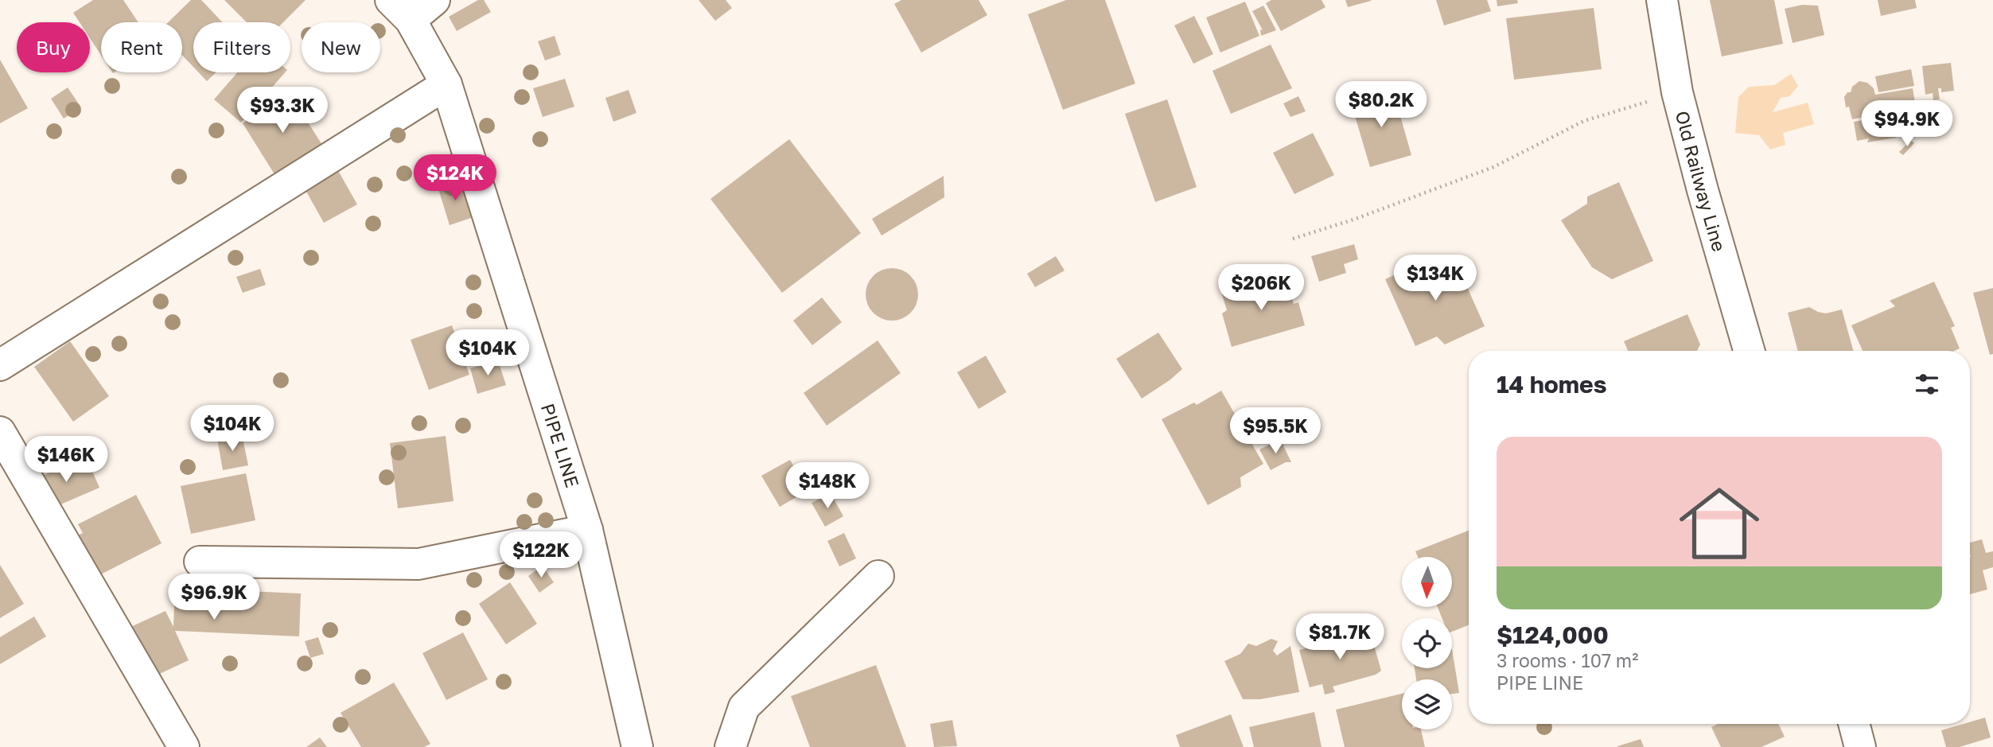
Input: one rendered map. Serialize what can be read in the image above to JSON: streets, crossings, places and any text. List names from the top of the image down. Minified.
{"streets":{"street":["Old Railway Line","PIPE LINE"]},"north":"bottom","page":{"chip":["Buy","Rent","Filters","New"],"price":["$80.2K","$93.3K","$94.9K","$124K","$134K","$206K","$104K","$104K","$95.5K","$146K","$148K","$122K","$96.9K","$81.7K"],"heading":"14 homes","list":[{"name":"$124,000","note":"3 rooms · 107 m² · PIPE LINE"}]}}
